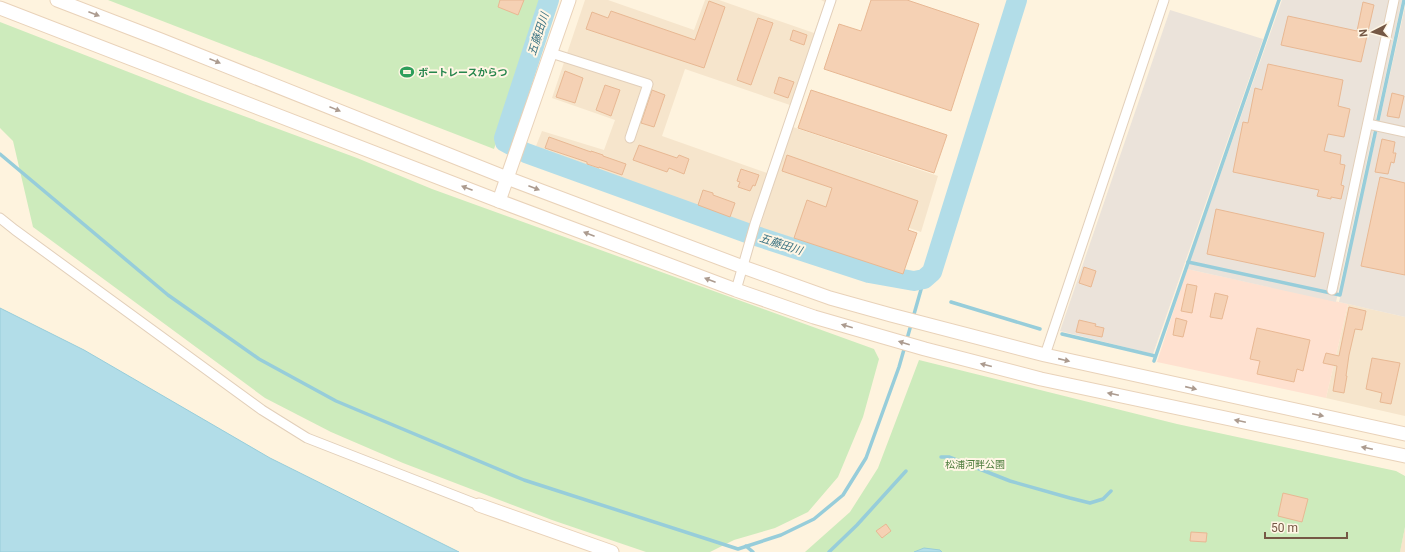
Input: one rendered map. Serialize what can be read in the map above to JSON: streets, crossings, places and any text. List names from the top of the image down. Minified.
{"water":["五藤田川"],"parks":["松浦河畔公園"],"places":{"sports":["ボートレースからつ"]},"scale_bar":"50 m","north":"left"}
